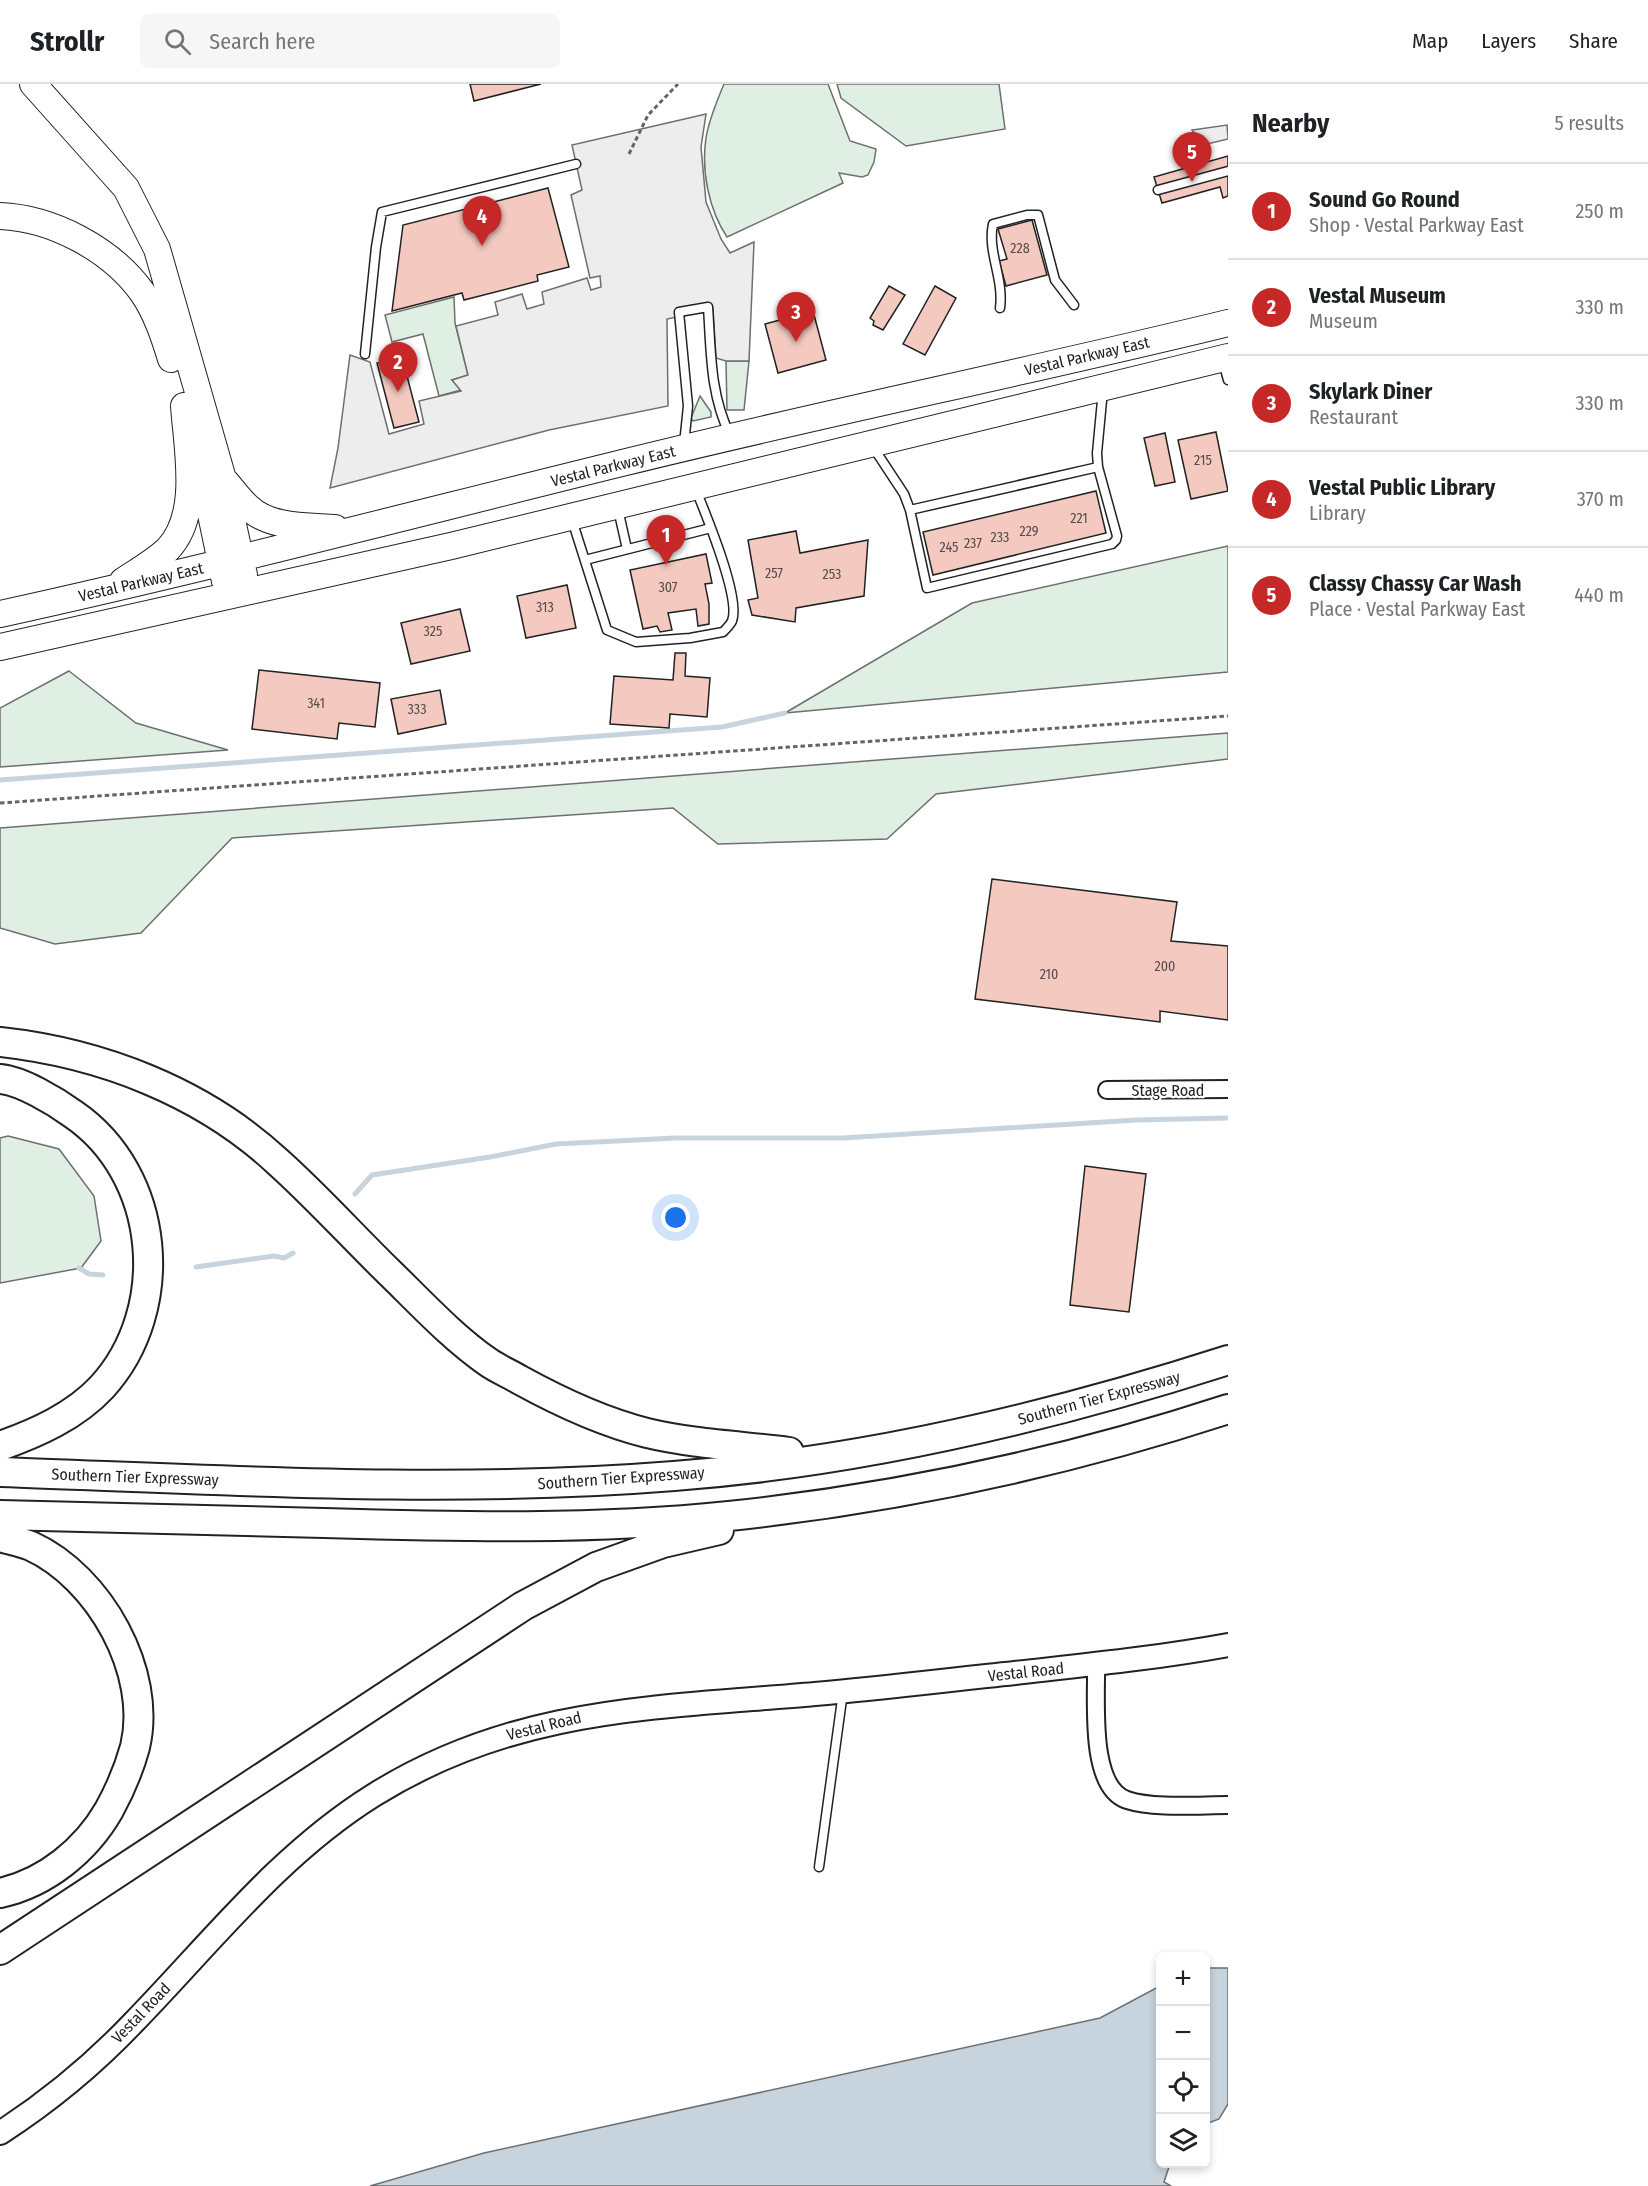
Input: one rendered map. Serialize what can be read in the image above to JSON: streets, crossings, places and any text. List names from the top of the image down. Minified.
{"streets":{"highway":["Southern Tier Expressway"],"main road":["Vestal Parkway East"],"street":["Stage Road","Vestal Road"]},"house_numbers":["228","215","221","229","233","237","245","257","253","307","313","325","341","333","200","210"],"page":{"header":"Strollr","search":"Search here","nav":["Map","Layers","Share"],"heading":["Nearby","5 results"],"pins":["5","4","3","2","1"],"list":[{"mark":"1","name":"Sound Go Round","note":"Shop · Vestal Parkway East","value":"250 m"},{"mark":"2","name":"Vestal Museum","note":"Museum","value":"330 m"},{"mark":"3","name":"Skylark Diner","note":"Restaurant","value":"330 m"},{"mark":"4","name":"Vestal Public Library","note":"Library","value":"370 m"},{"mark":"5","name":"Classy Chassy Car Wash","note":"Place · Vestal Parkway East","value":"440 m"}],"map_buttons":["+","−"]}}
